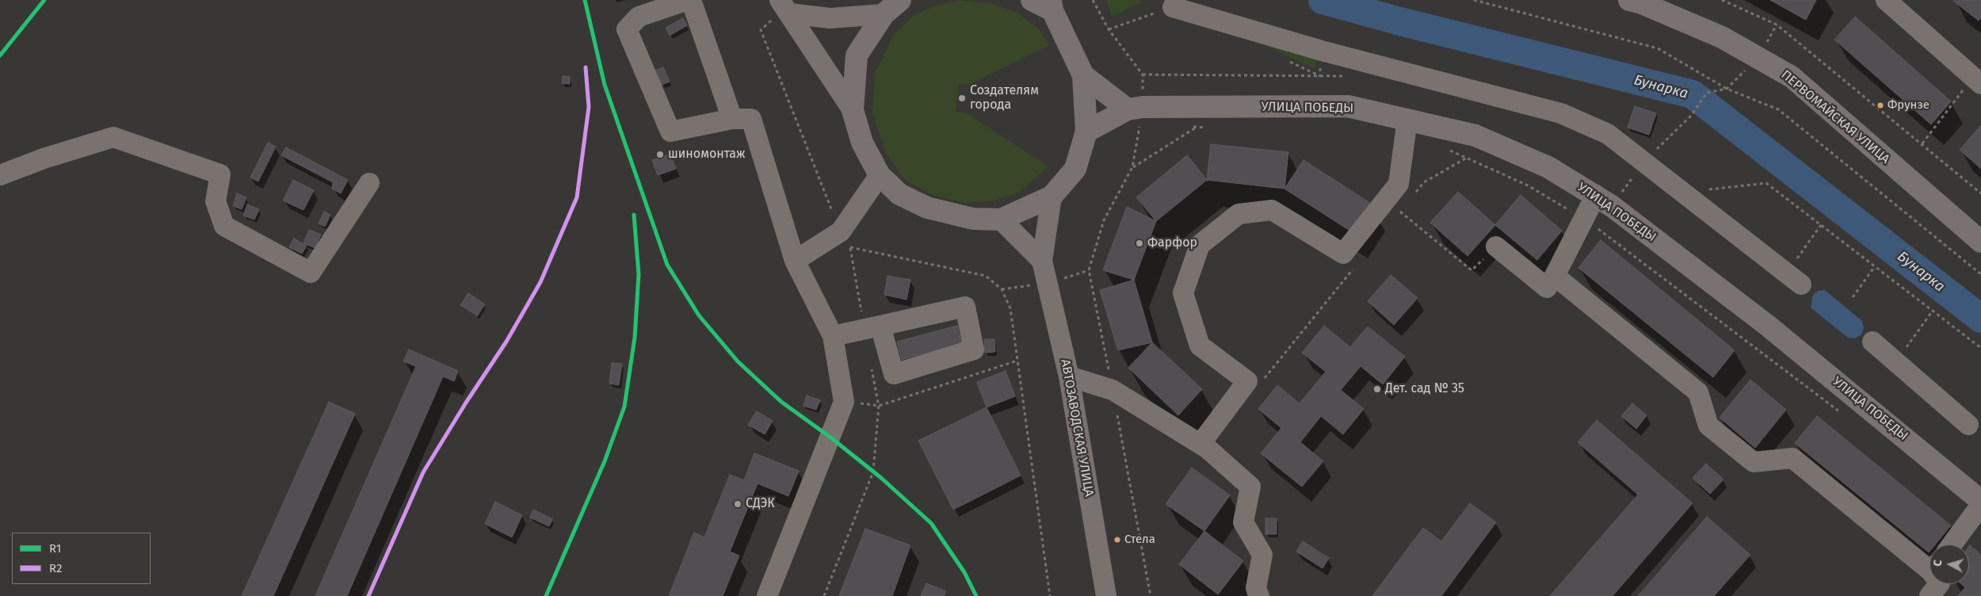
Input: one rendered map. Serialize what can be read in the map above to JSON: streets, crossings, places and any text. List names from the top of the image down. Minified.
{"streets":{"main road":["УЛИЦА ПОБЕДЫ","ПЕРВОМАЙСКАЯ УЛИЦА"],"street":["АВТОЗАВОДСКАЯ УЛИЦА"]},"water":["Бунарка"],"places":["Создателям города","Фрунзе","шиномонтаж","Фарфор","Дет. сад № 35","СДЭК","Стела"],"lines":["transit line R1","transit line R2"],"legend":["R1","R2"],"north":"left"}
